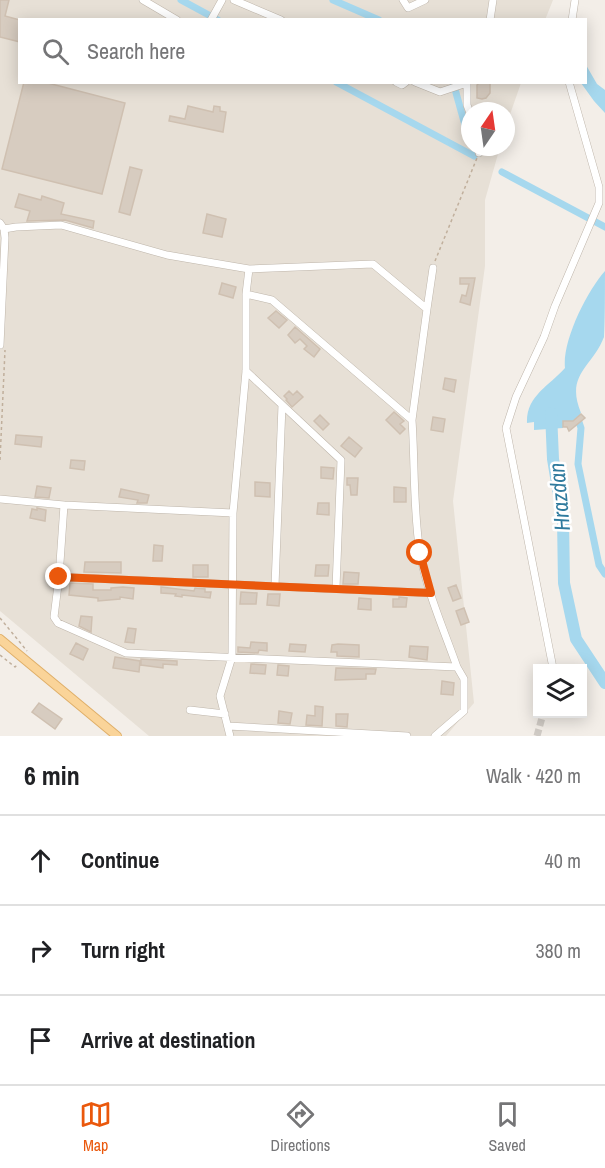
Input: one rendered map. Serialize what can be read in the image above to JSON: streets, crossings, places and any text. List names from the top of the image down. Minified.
{"water":["Hrazdan"],"north":"top","page":{"search":"Search here","heading":["6 min","Walk · 420 m"],"list":[["Continue","40 m"],["Turn right","380 m"],"Arrive at destination"],"nav":["Map","Directions","Saved"]}}
